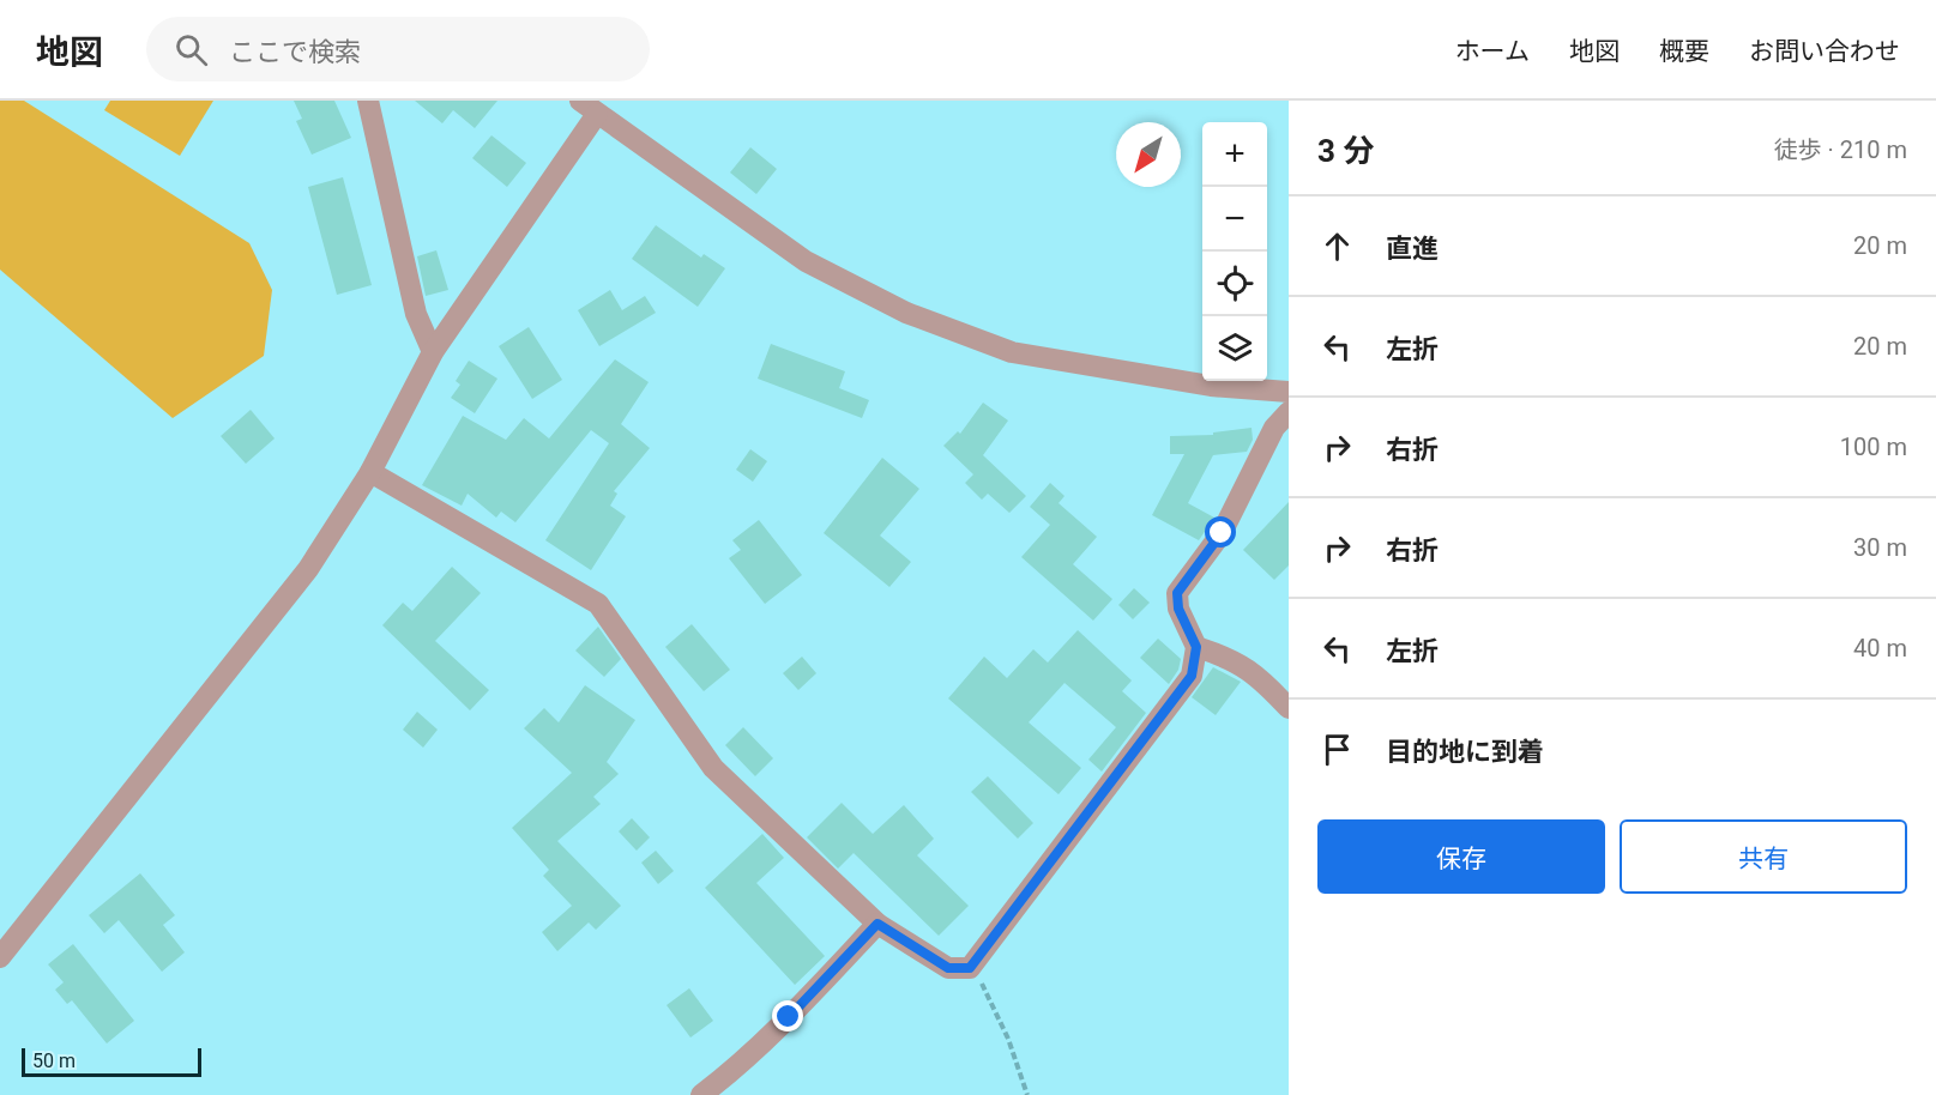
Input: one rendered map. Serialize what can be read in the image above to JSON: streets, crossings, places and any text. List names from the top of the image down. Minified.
{"scale_bar":"50 m","north":"bottom left","page":{"header":"地図","search":"ここで検索","nav":["ホーム","地図","概要","お問い合わせ"],"heading":["3 分","徒歩 · 210 m"],"map_buttons":["+","−"],"list":[["直進","20 m"],["左折","20 m"],["右折","100 m"],["右折","30 m"],["左折","40 m"],"目的地に到着"],"buttons":["保存","共有"],"scale":"50 m"}}
